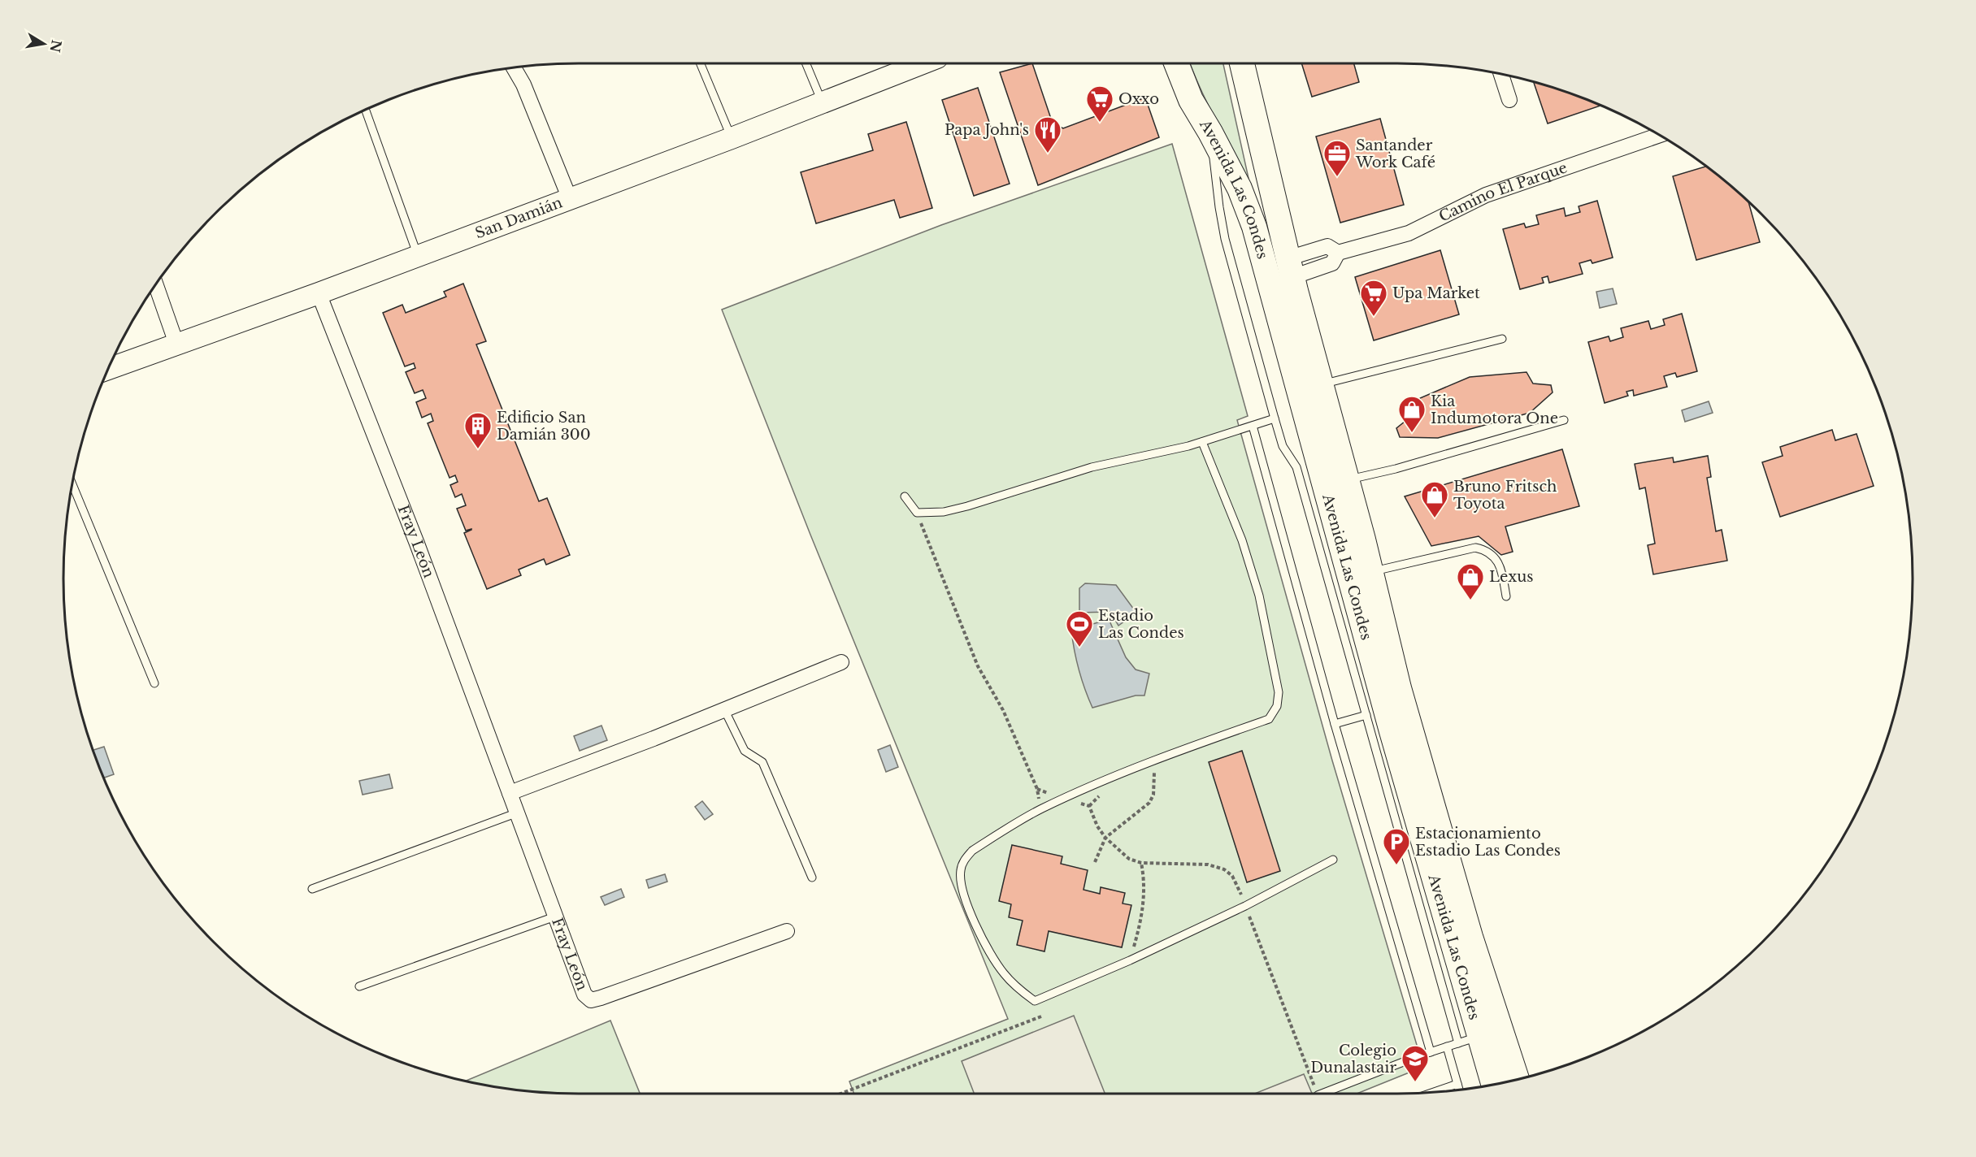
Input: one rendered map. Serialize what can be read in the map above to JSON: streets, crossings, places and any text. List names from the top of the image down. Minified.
{"streets":{"main road":["Avenida Las Condes","San Damián"],"street":["Camino El Parque","Fray León"]},"crossings":[["Avenida Las Condes","Camino El Parque"],["San Damián","Fray León"]],"places":{"supermarket":["Oxxo","Upa Market"],"restaurant":["Papa John's"],"office":["Santander Work Café"],"shop":["Kia Indumotora One","Bruno Fritsch Toyota","Lexus"],"building":["Edificio San Damián 300"],"sports":["Estadio Las Condes"],"parking":["Estacionamiento Estadio Las Condes"],"school or university":["Colegio Dunalastair"]},"north":"right"}
